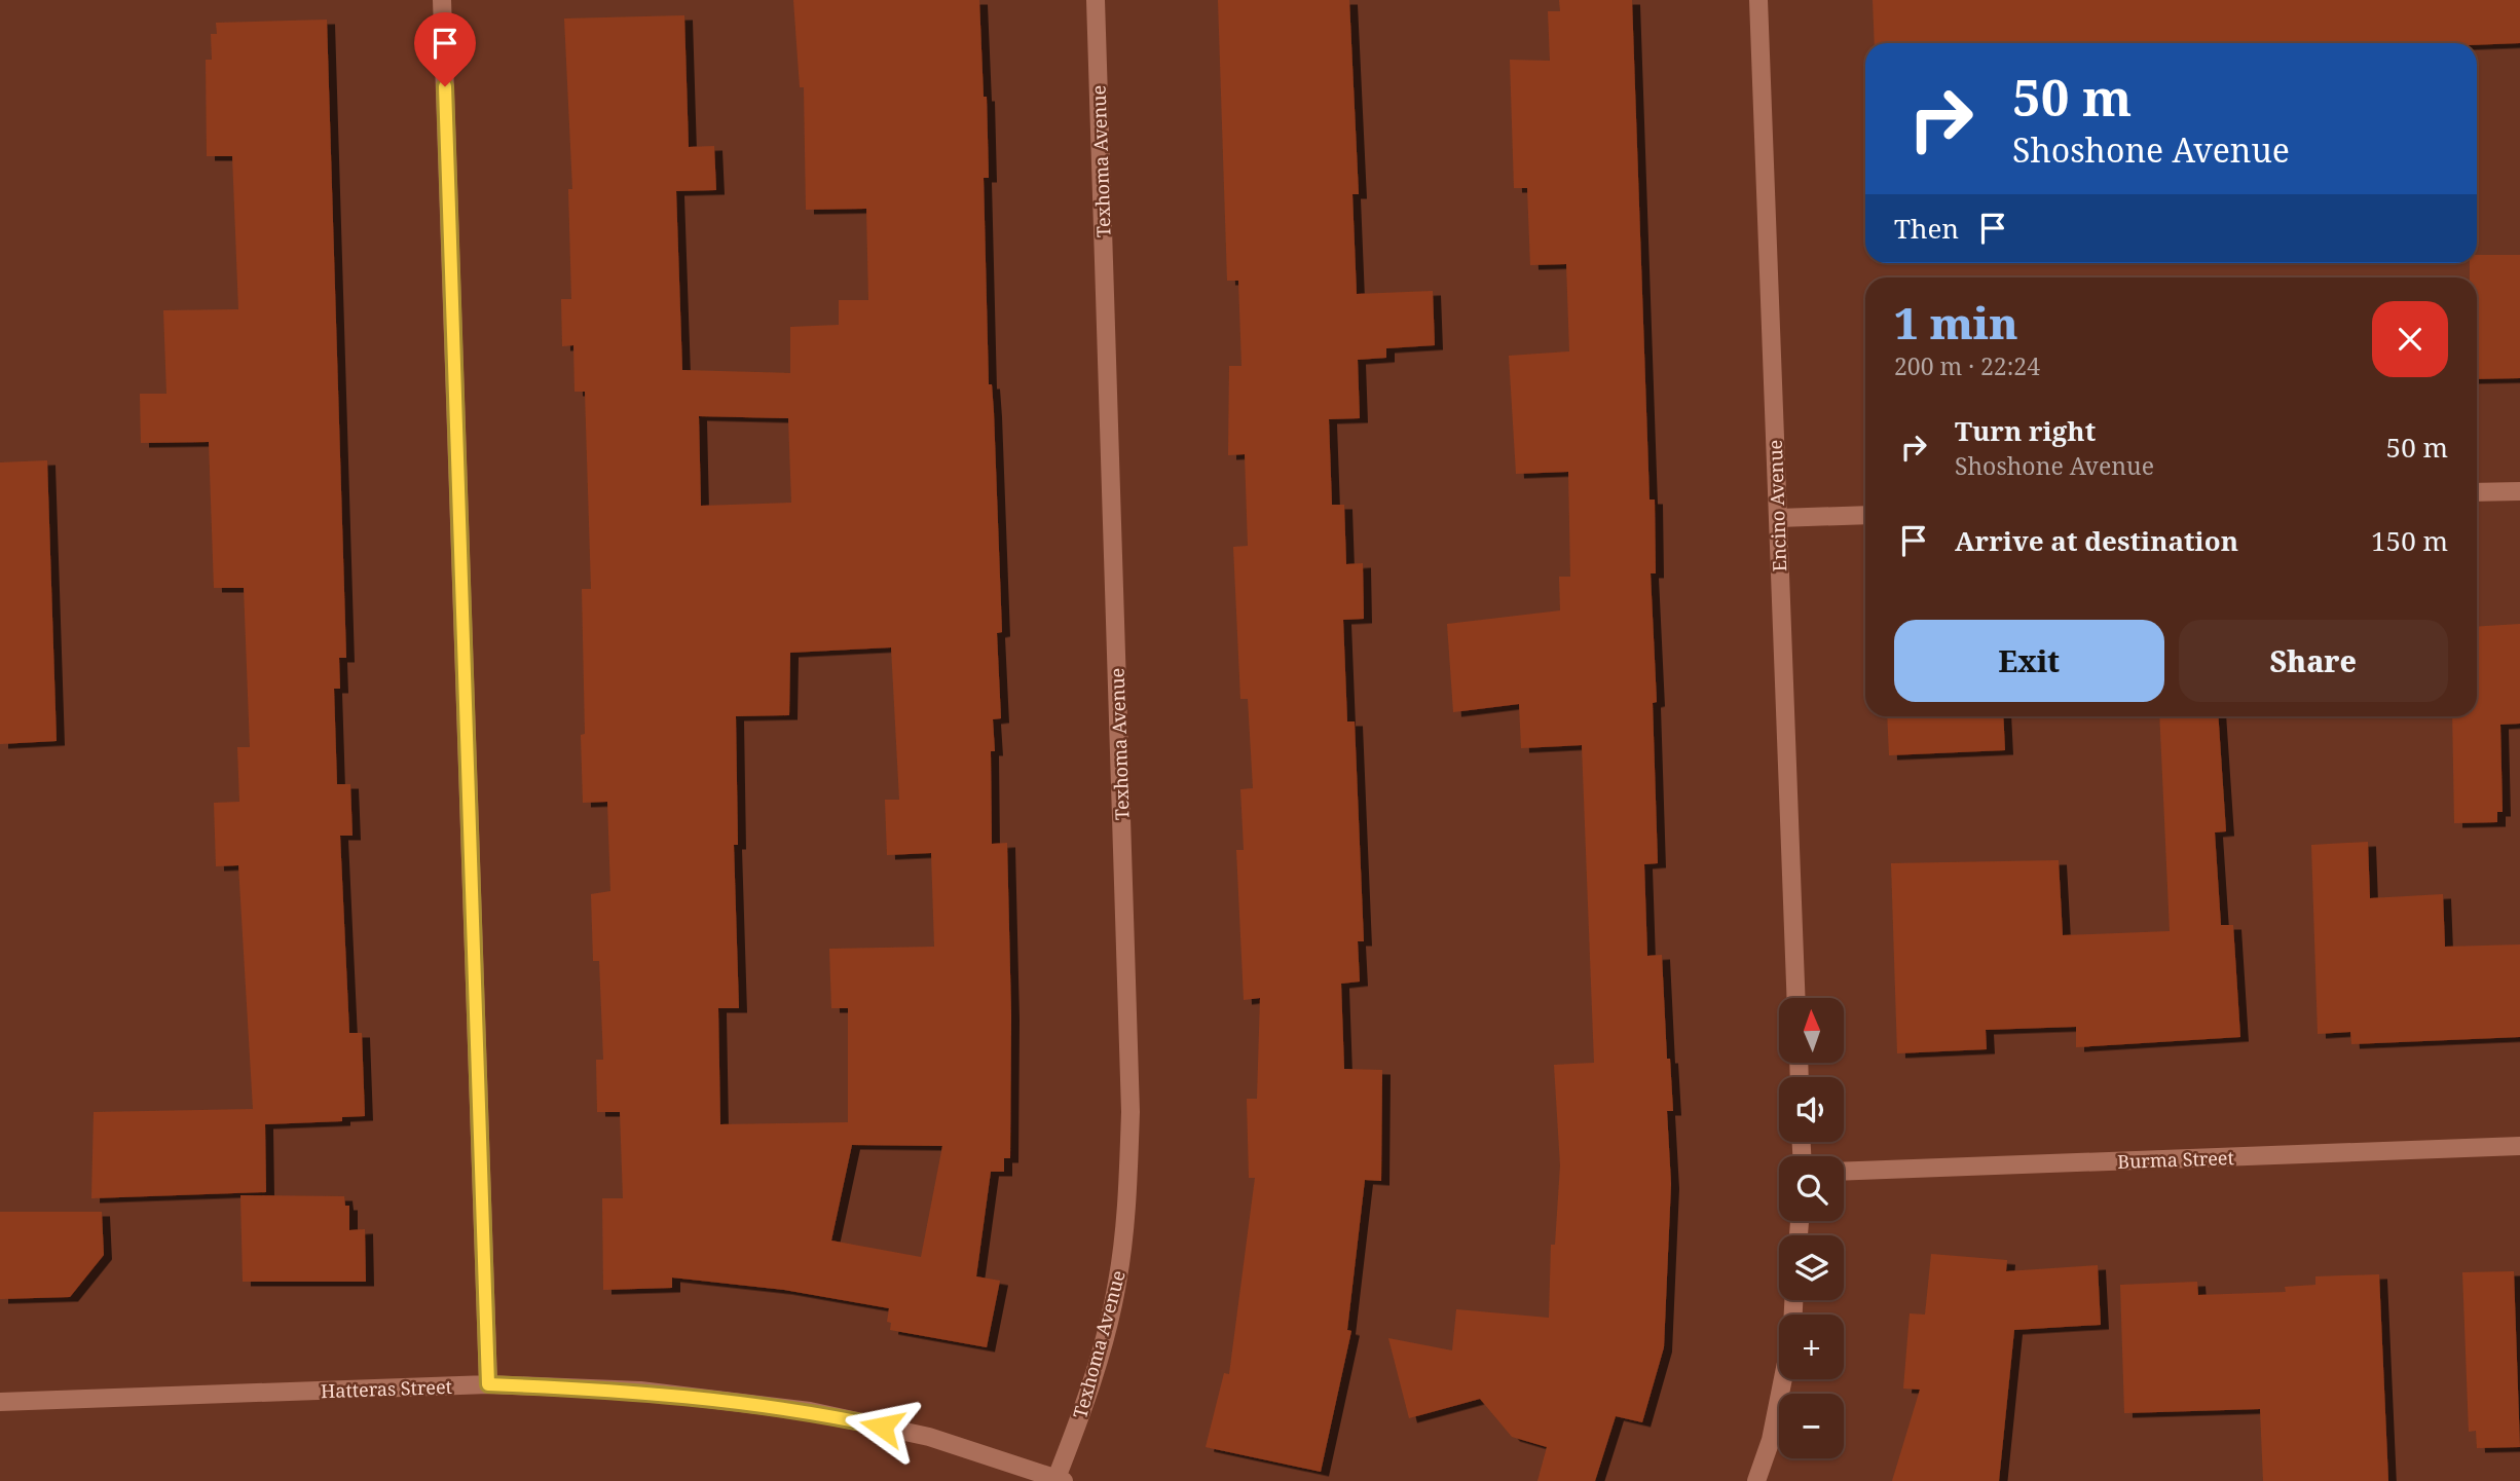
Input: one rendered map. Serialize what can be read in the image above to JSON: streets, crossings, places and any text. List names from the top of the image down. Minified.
{"streets":{"street":["Texhoma Avenue","Encino Avenue","Burma Street","Hatteras Street"]},"crossings":[["Texhoma Avenue","Hatteras Street"]],"north":"top","page":{"turn":["50 m","Shoshone Avenue"],"then":"Then","heading":["1 min","200 m · 22:24"],"list":[{"name":"Turn right","note":"Shoshone Avenue","value":"50 m"},{"name":"Arrive at destination","value":"150 m"}],"buttons":["Exit","Share"],"map_buttons":["+","−"]}}
